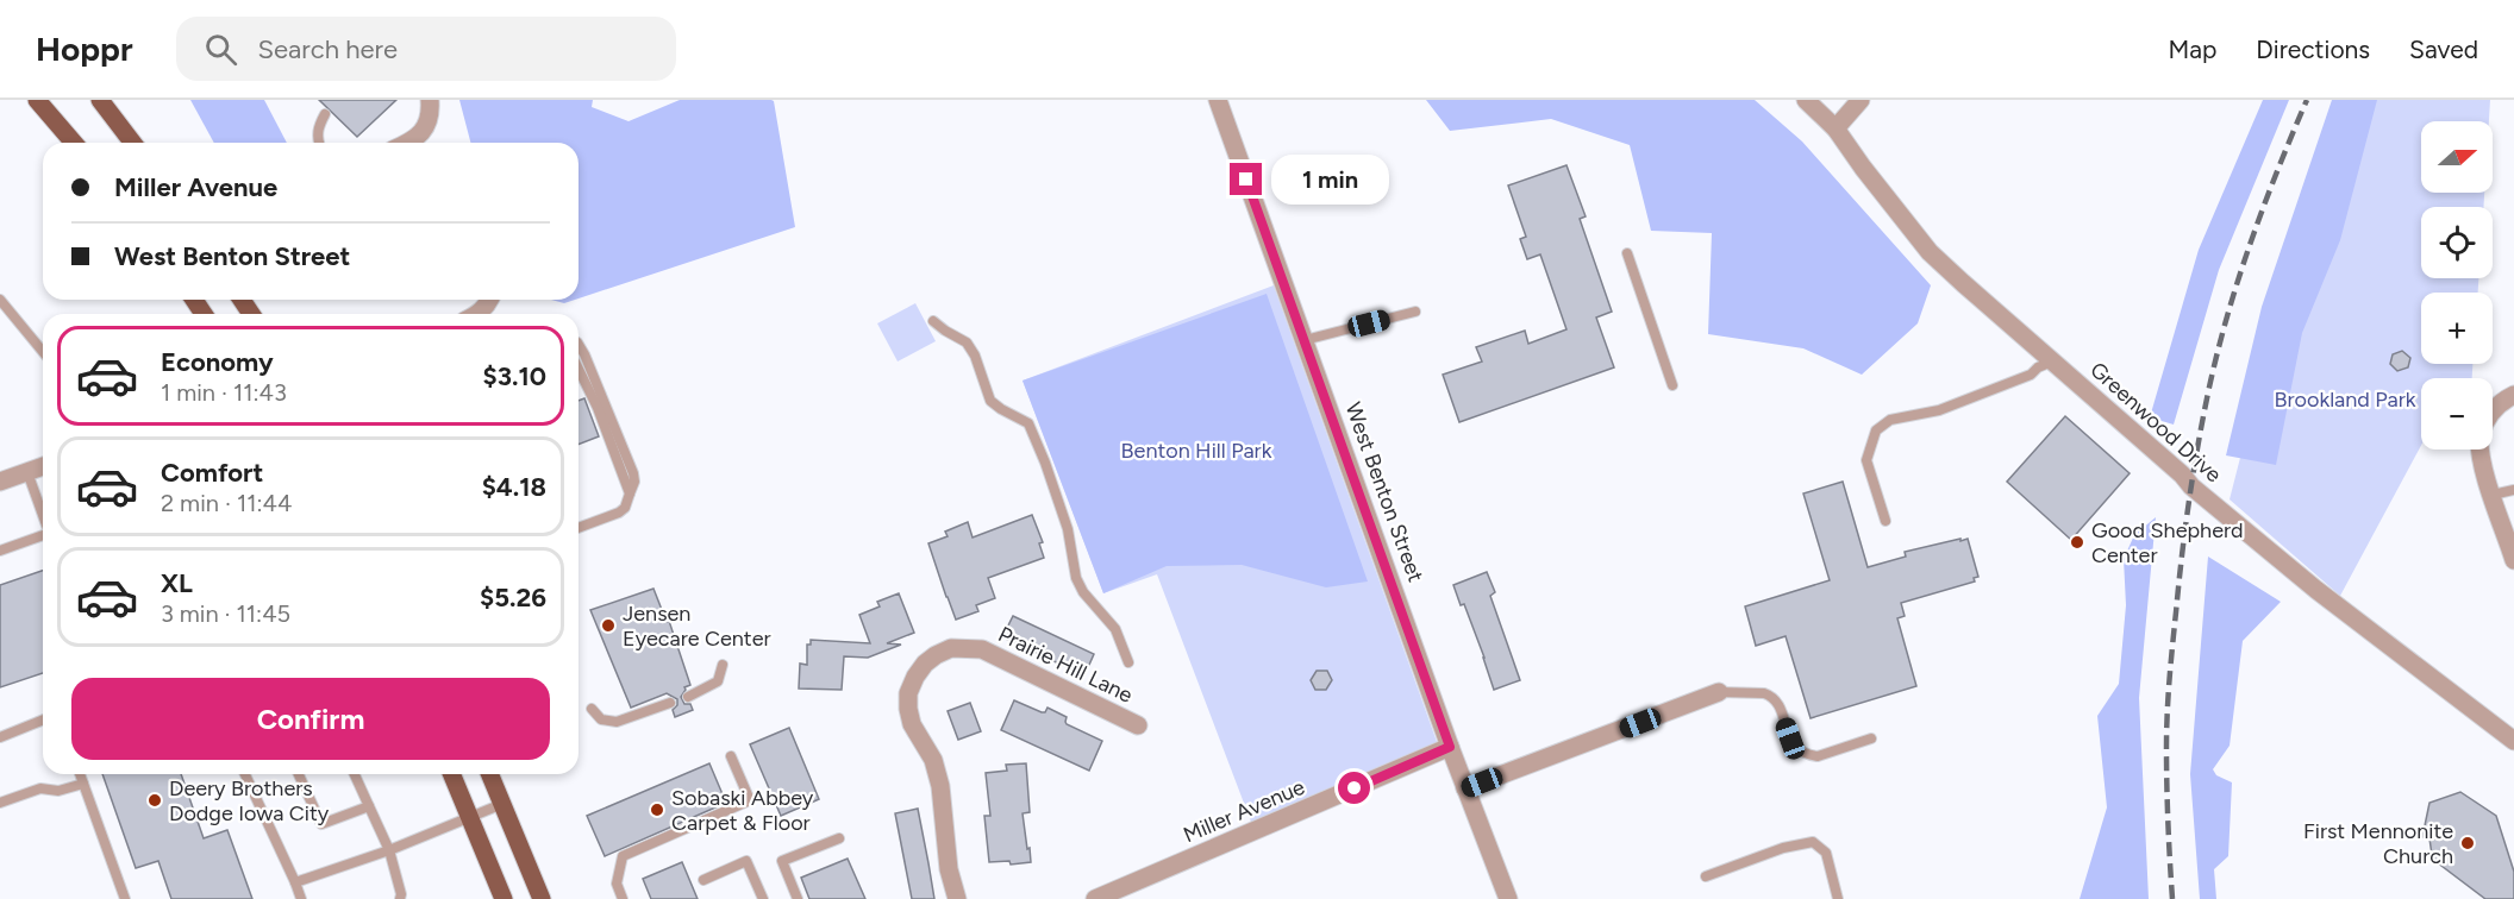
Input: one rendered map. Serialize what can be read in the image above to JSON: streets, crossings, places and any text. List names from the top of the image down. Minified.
{"streets":{"street":["Greenwood Drive","West Benton Street","Prairie Hill Lane","Miller Avenue"]},"crossings":[["West Benton Street","Miller Avenue"]],"parks":["Brookland Park","Benton Hill Park"],"places":["Good Shepherd Center","Jensen Eyecare Center","Deery Brothers Dodge Iowa City","Sobaski Abbey Carpet & Floor","First Mennonite Church"],"north":"right","page":{"header":"Hoppr","search":"Search here","nav":["Map","Directions","Saved"],"map_buttons":["+","−"],"banner":["Miller Avenue","West Benton Street"],"bubble":"1 min","list":[{"name":"Economy","note":"1 min · 11:43","value":"$3.10"},{"name":"Comfort","note":"2 min · 11:44","value":"$4.18"},{"name":"XL","note":"3 min · 11:45","value":"$5.26"}],"buttons":"Confirm"}}
